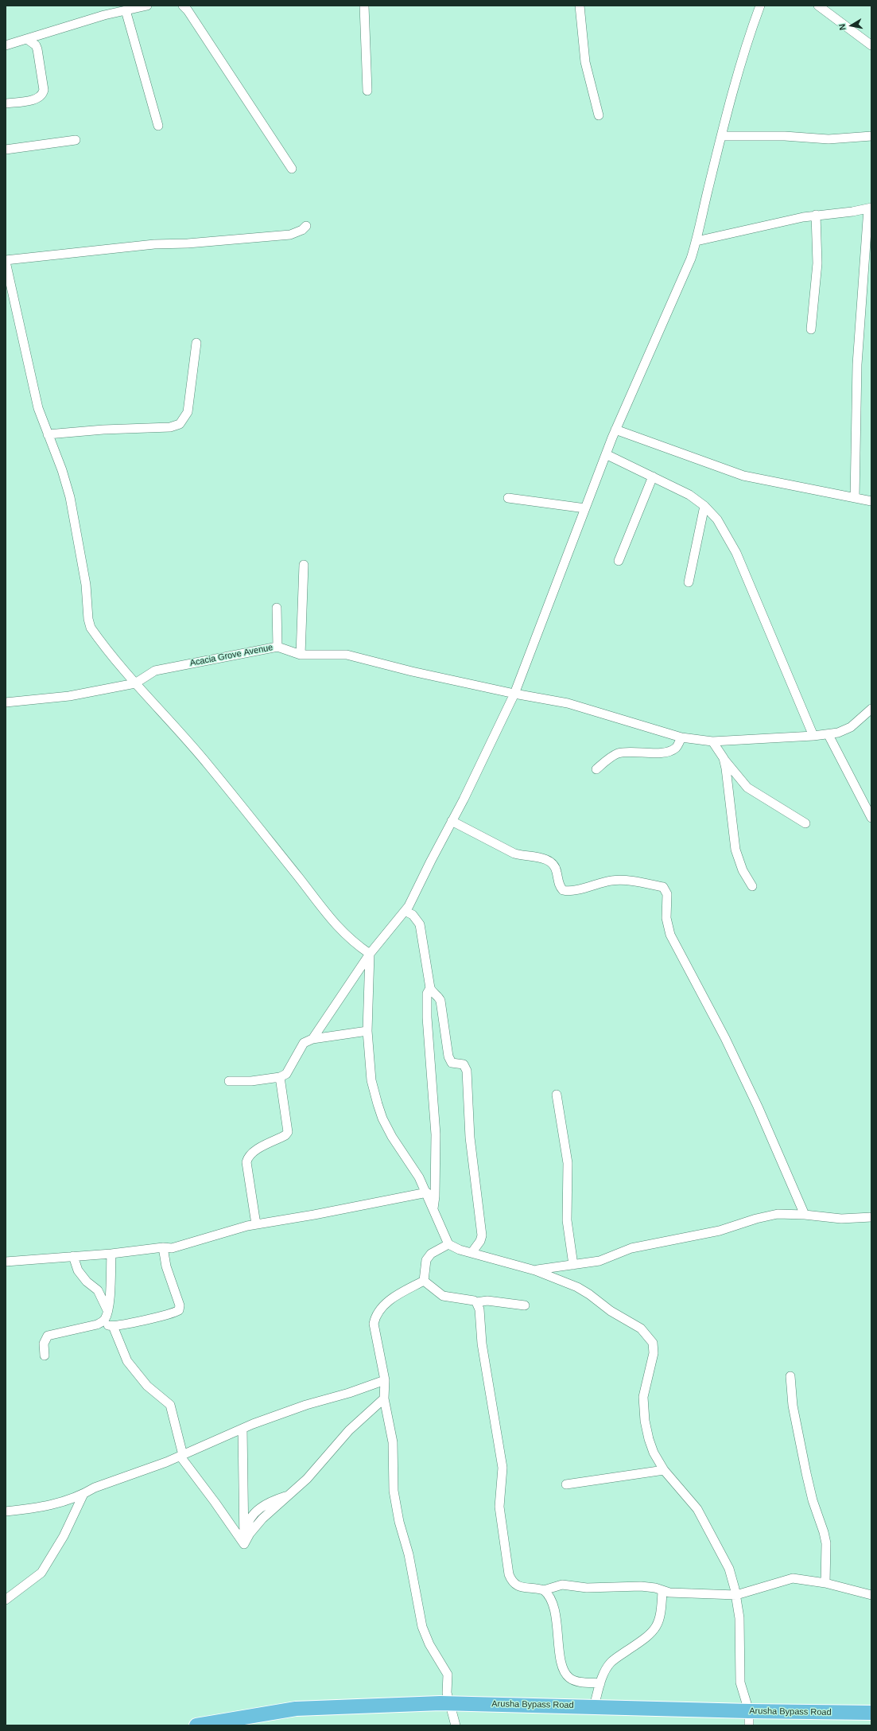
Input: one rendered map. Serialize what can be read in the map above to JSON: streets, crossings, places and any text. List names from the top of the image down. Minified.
{"streets":{"main road":["Arusha Bypass Road"],"street":["Acacia Grove Avenue"]},"north":"left"}
